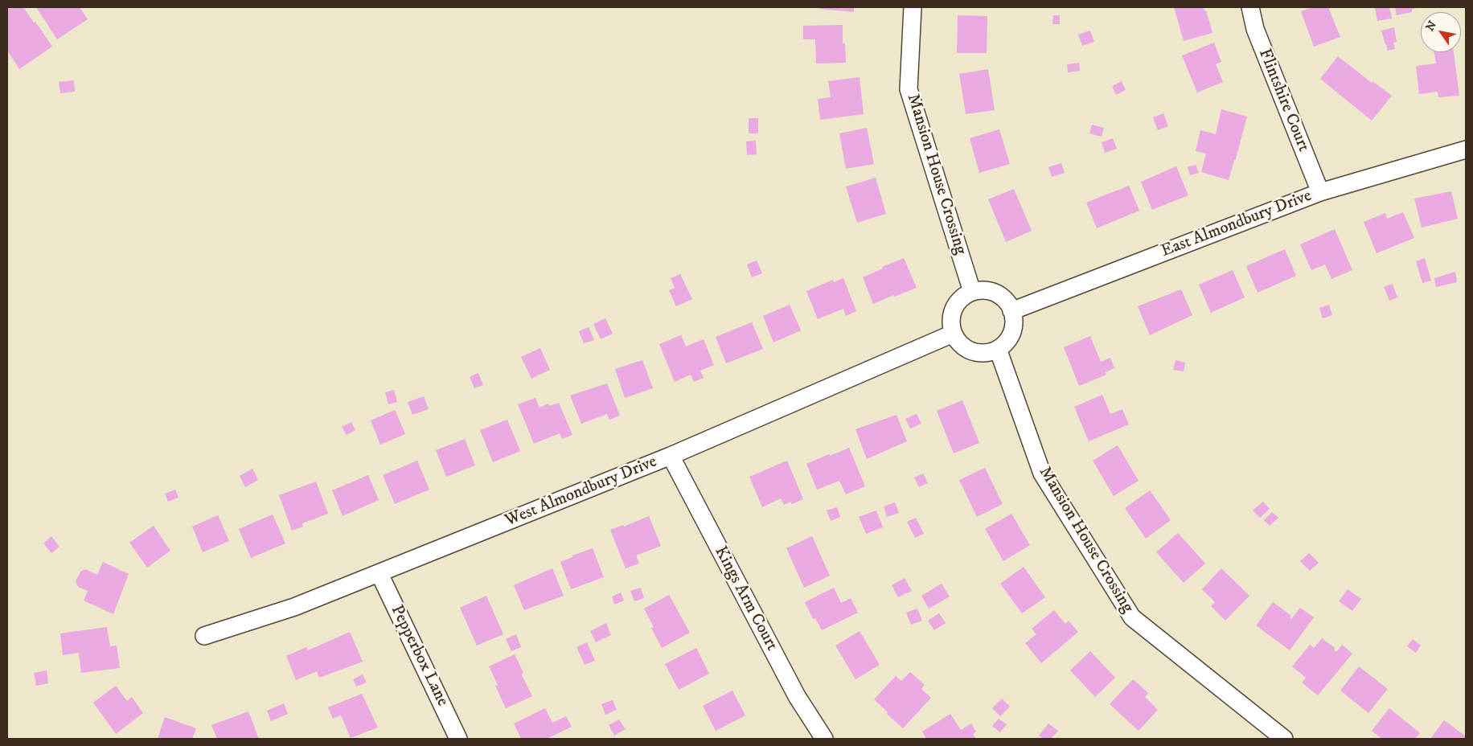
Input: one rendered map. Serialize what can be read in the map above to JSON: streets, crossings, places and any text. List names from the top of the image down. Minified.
{"streets":{"street":["Flintshire Court","Mansion House Crossing","East Almondbury Drive","West Almondbury Drive","Kings Arm Court","Pepperbox Lane"]},"crossings":[["Flintshire Court","East Almondbury Drive"],["Mansion House Crossing","East Almondbury Drive"],["Mansion House Crossing","West Almondbury Drive"],["East Almondbury Drive","West Almondbury Drive"],["West Almondbury Drive","Kings Arm Court"],["West Almondbury Drive","Pepperbox Lane"]],"north":"top left"}
